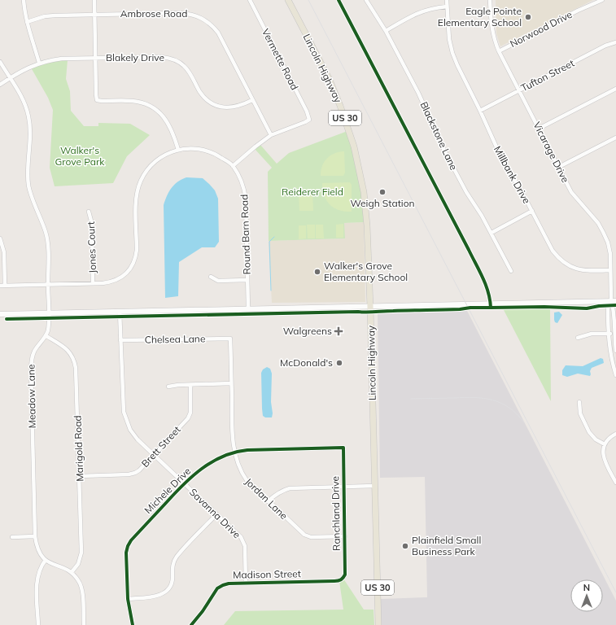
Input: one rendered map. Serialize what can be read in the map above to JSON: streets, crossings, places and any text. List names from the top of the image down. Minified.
{"streets":{"main road":["Lincoln Highway","US 30"],"street":["Ambrose Road","Norwood Drive","Blakely Drive","Vermette Road","Tufton Street","Blackstone Lane","Vicarage Drive","Millbank Drive","Round Barn Road","Jones Court","Chelsea Lane","Meadow Lane","Brett Street","Marigold Road","Michele Drive","Jordan Lane","Savanna Drive","Ranchland Drive","Madison Street"]},"crossings":[["Ambrose Road","Blakely Drive"],["Ambrose Road","Vermette Road"],["Norwood Drive","Vicarage Drive"],["Tufton Street","Vicarage Drive"],["Tufton Street","Millbank Drive"],["Vicarage Drive","Millbank Drive"],["Round Barn Road","Jones Court"],["Chelsea Lane","Jordan Lane"],["Chelsea Lane","Savanna Drive"],["Meadow Lane","Marigold Road"],["Brett Street","Marigold Road"],["Brett Street","Savanna Drive"],["Michele Drive","Jordan Lane"],["Michele Drive","Savanna Drive"],["Michele Drive","Ranchland Drive"],["Jordan Lane","Ranchland Drive"],["Savanna Drive","Madison Street"],["Ranchland Drive","Madison Street"]],"parks":["Walker's Grove Park","Reiderer Field"],"places":{"other":["Eagle Pointe Elementary School","Weigh Station","Walker's Grove Elementary School","McDonald's","Plainfield Small Business Park"],"health":["Walgreens"]},"north":"top"}
